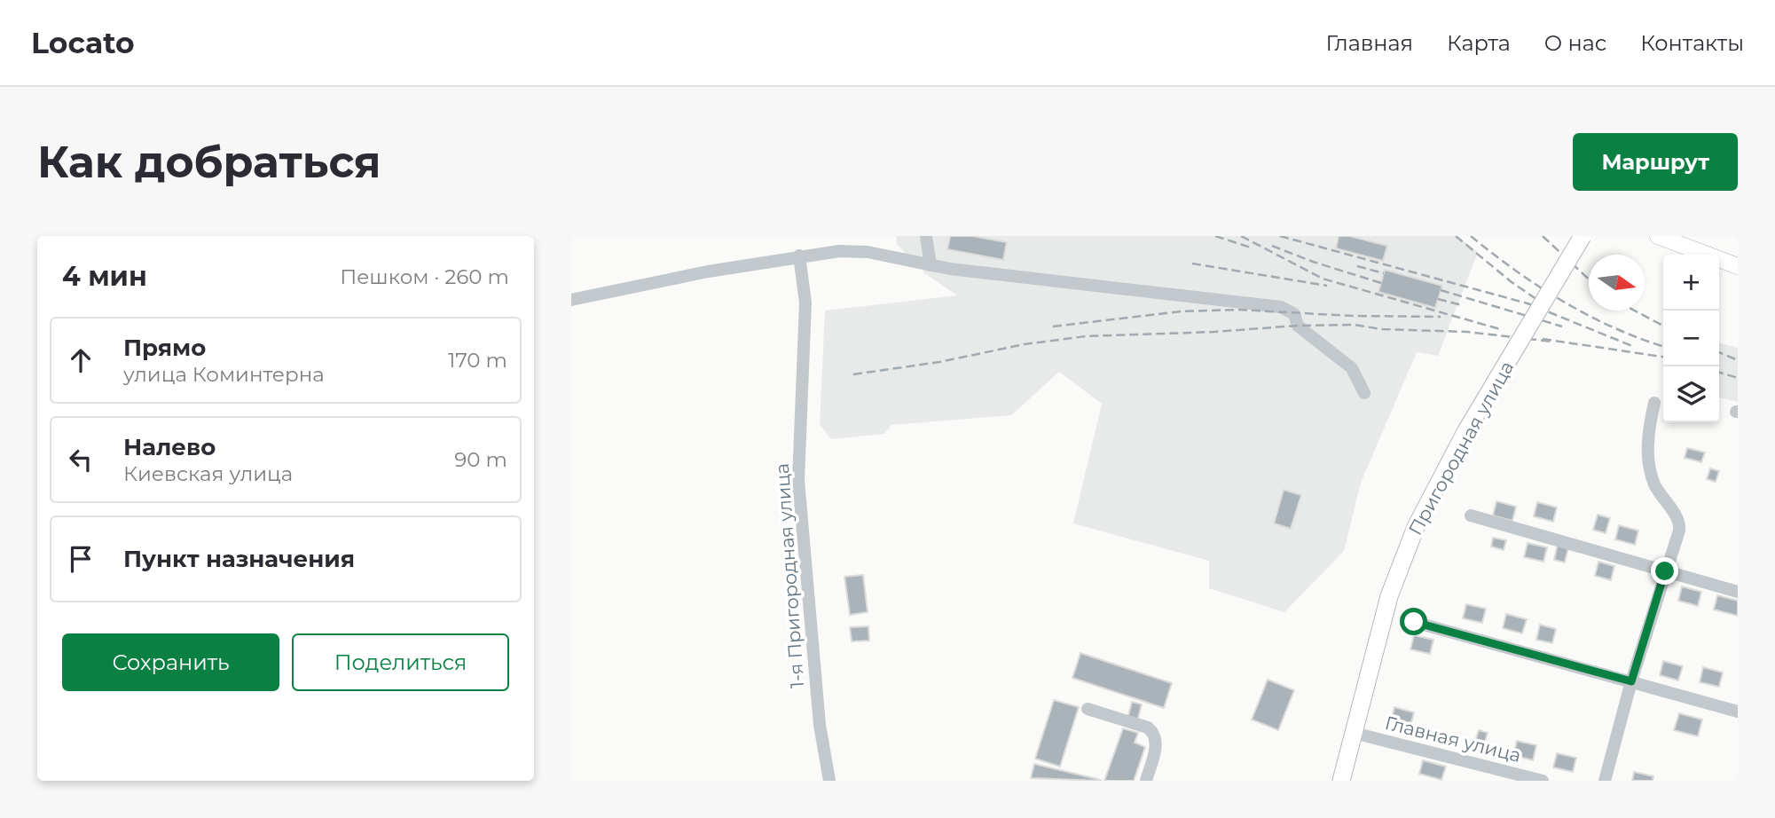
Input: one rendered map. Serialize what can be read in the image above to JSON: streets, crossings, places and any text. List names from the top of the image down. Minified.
{"streets":{"highway":["Пригородная улица"],"street":["1-я Пригородная улица","Главная улица"]},"crossings":[["Пригородная улица","Главная улица"]],"north":"right","page":{"header":"Locato","nav":["Главная","Карта","О нас","Контакты"],"buttons":["Маршрут",["Сохранить","Поделиться"]],"title":"Как добраться","heading":["4 мин","Пешком · 260 m"],"map_buttons":["+","−"],"list":[["Прямо","улица Коминтерна","170 m"],["Налево","Киевская улица","90 m"],"Пункт назначения"]}}
